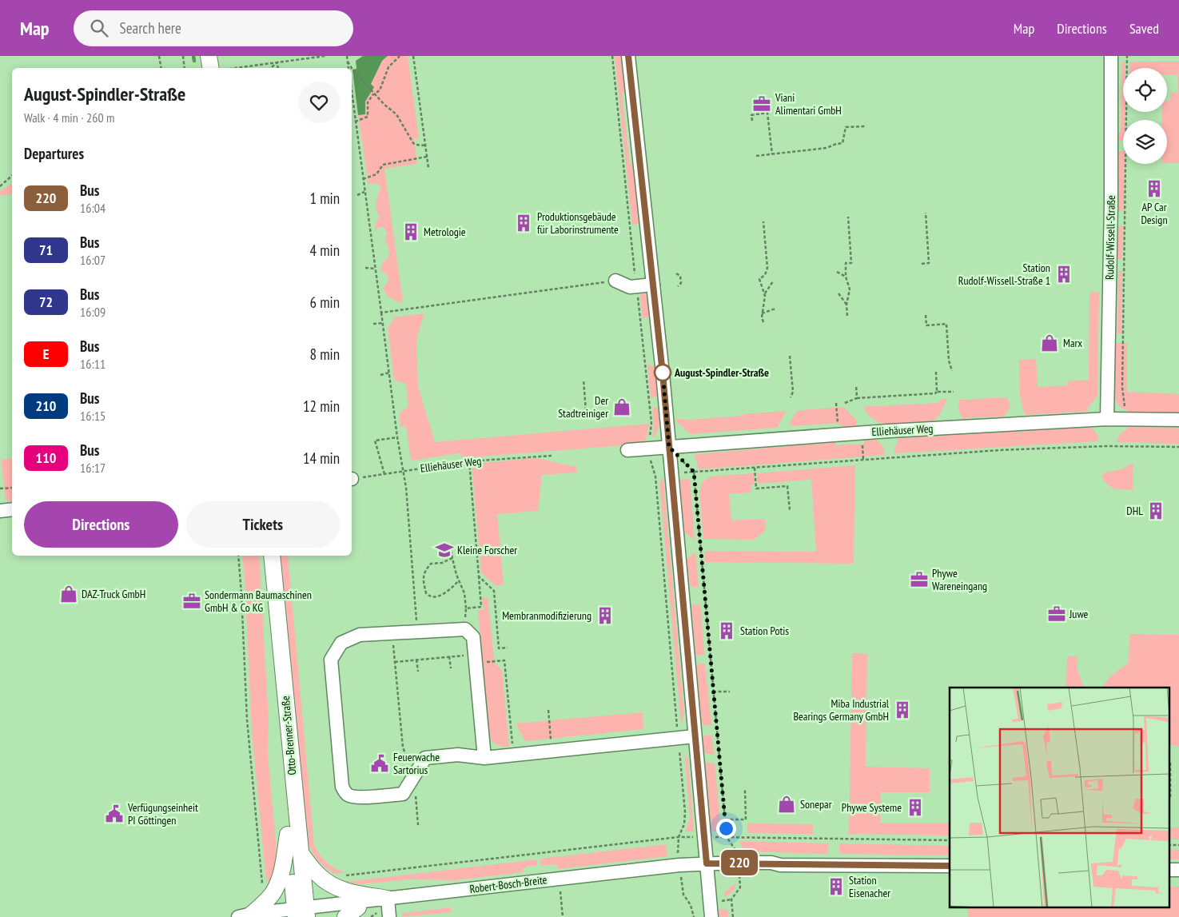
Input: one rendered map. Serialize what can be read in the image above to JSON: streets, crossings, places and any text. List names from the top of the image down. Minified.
{"streets":{"main road":["Otto-Brenner-Straße"],"street":["Rudolf-Wissell-Straße","Elliehäuser Weg","Robert-Bosch-Breite"]},"crossings":[["Rudolf-Wissell-Straße","Elliehäuser Weg"],["Otto-Brenner-Straße","Robert-Bosch-Breite"]],"places":{"office":["Viani Alimentari GmbH","Phywe Wareneingang","Sondermann Baumaschinen GmbH & Co KG","Juwe"],"building":["AP Car Design","Produktionsgebäude für Laborinstrumente","Metrologie","Station Rudolf-Wissell-Straße 1","DHL","Membranmodifizierung","Station Potis","Miba Industrial Bearings Germany GmbH","Phywe Systeme","Station Eisenacher"],"shop":["Marx","Der Stadtreiniger","DAZ-Truck GmbH","Sonepar"],"other":["August-Spindler-Straße"],"school or university":["Kleine Forscher"],"public building":["Feuerwache Sartorius","Verfügungseinheit PI Göttingen"]},"lines":["bus line 220"],"page":{"header":"Map","search":"Search here","nav":["Map","Directions","Saved"],"on_map":"220","heading":[["August-Spindler-Straße","Walk · 4 min · 260 m"],"Departures"],"list":[{"mark":"220","name":"Bus","note":"16:04","value":"1 min"},{"mark":"71","name":"Bus","note":"16:07","value":"4 min"},{"mark":"72","name":"Bus","note":"16:09","value":"6 min"},{"mark":"E","name":"Bus","note":"16:11","value":"8 min"},{"mark":"210","name":"Bus","note":"16:15","value":"12 min"},{"mark":"110","name":"Bus","note":"16:17","value":"14 min"}],"buttons":["Directions","Tickets"]}}
